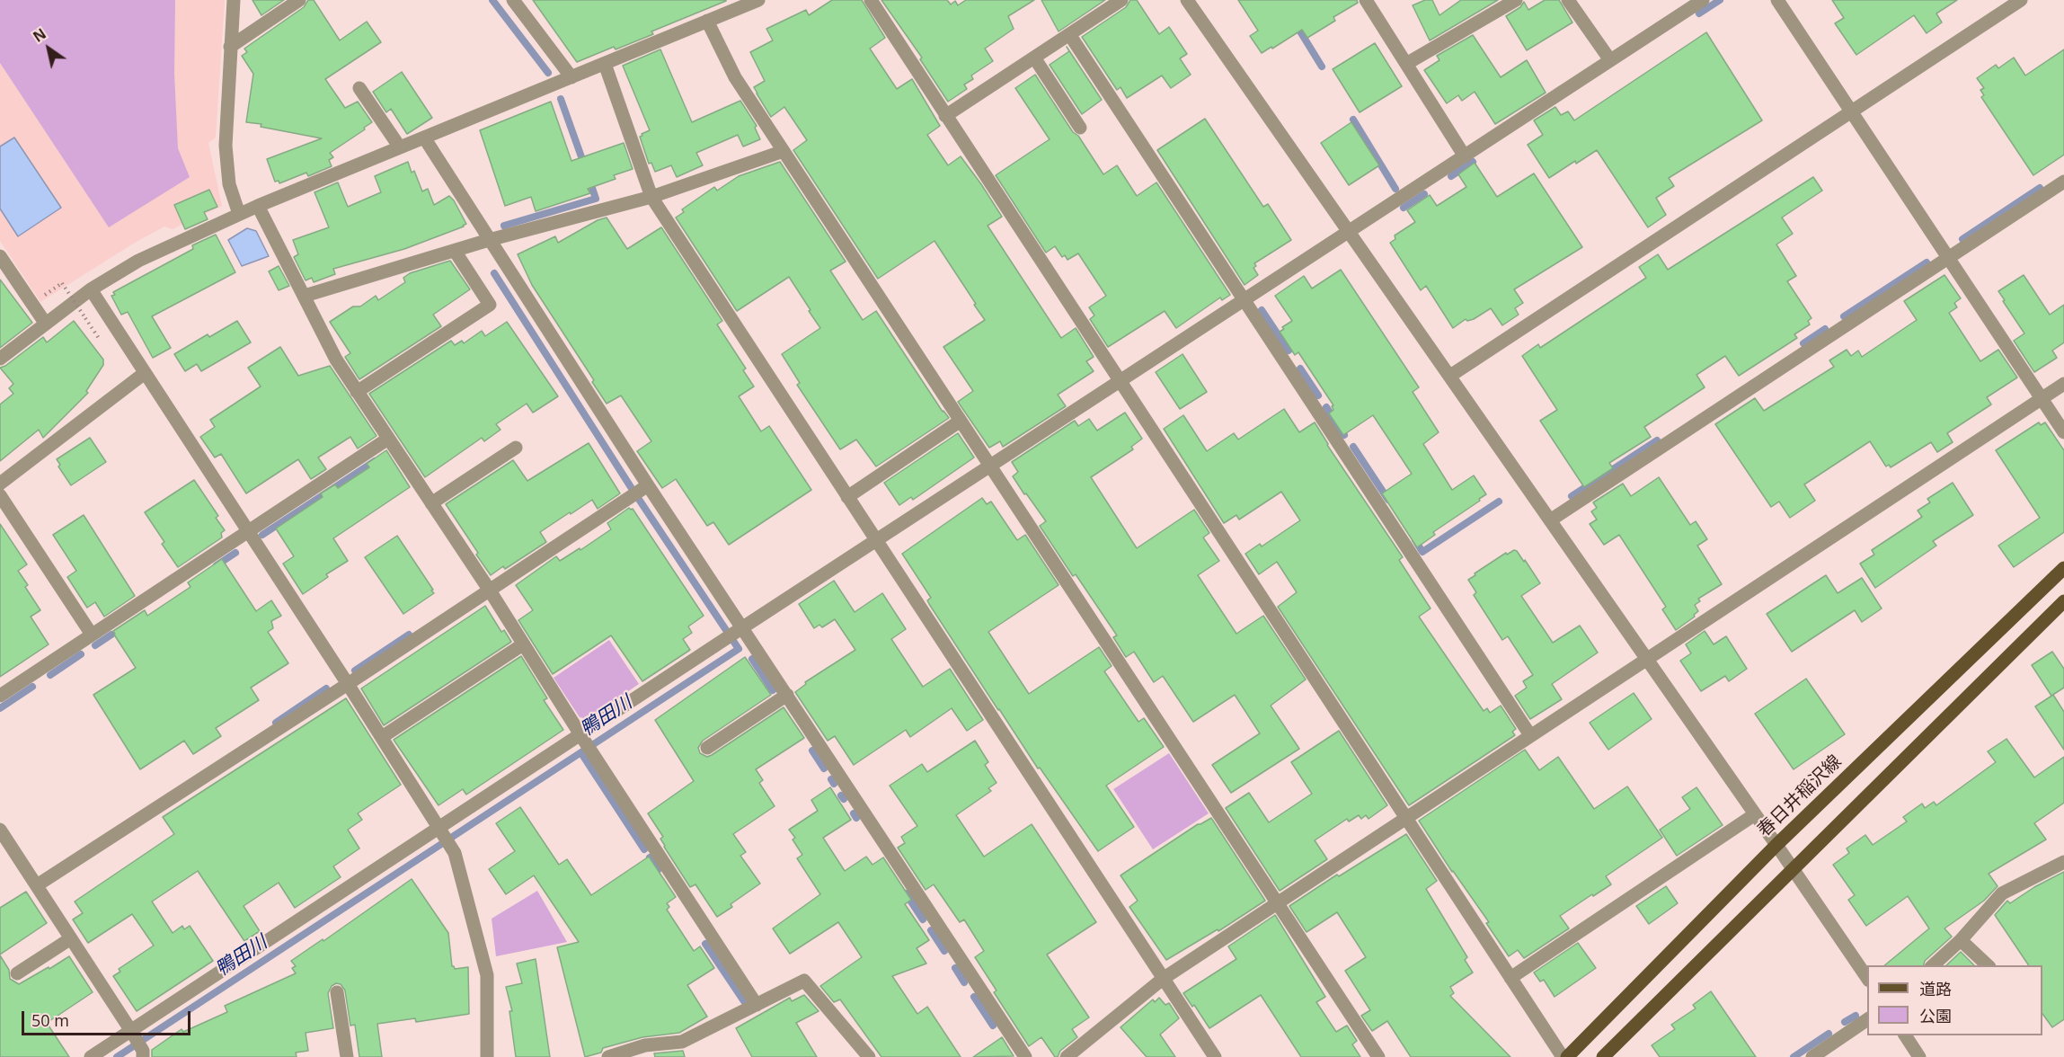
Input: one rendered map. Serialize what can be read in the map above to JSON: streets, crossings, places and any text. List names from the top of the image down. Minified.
{"streets":{"main road":["春日井稲沢線"]},"water":["鴨田川"],"legend":["道路","公園"],"scale_bar":"50 m","north":"top left"}
